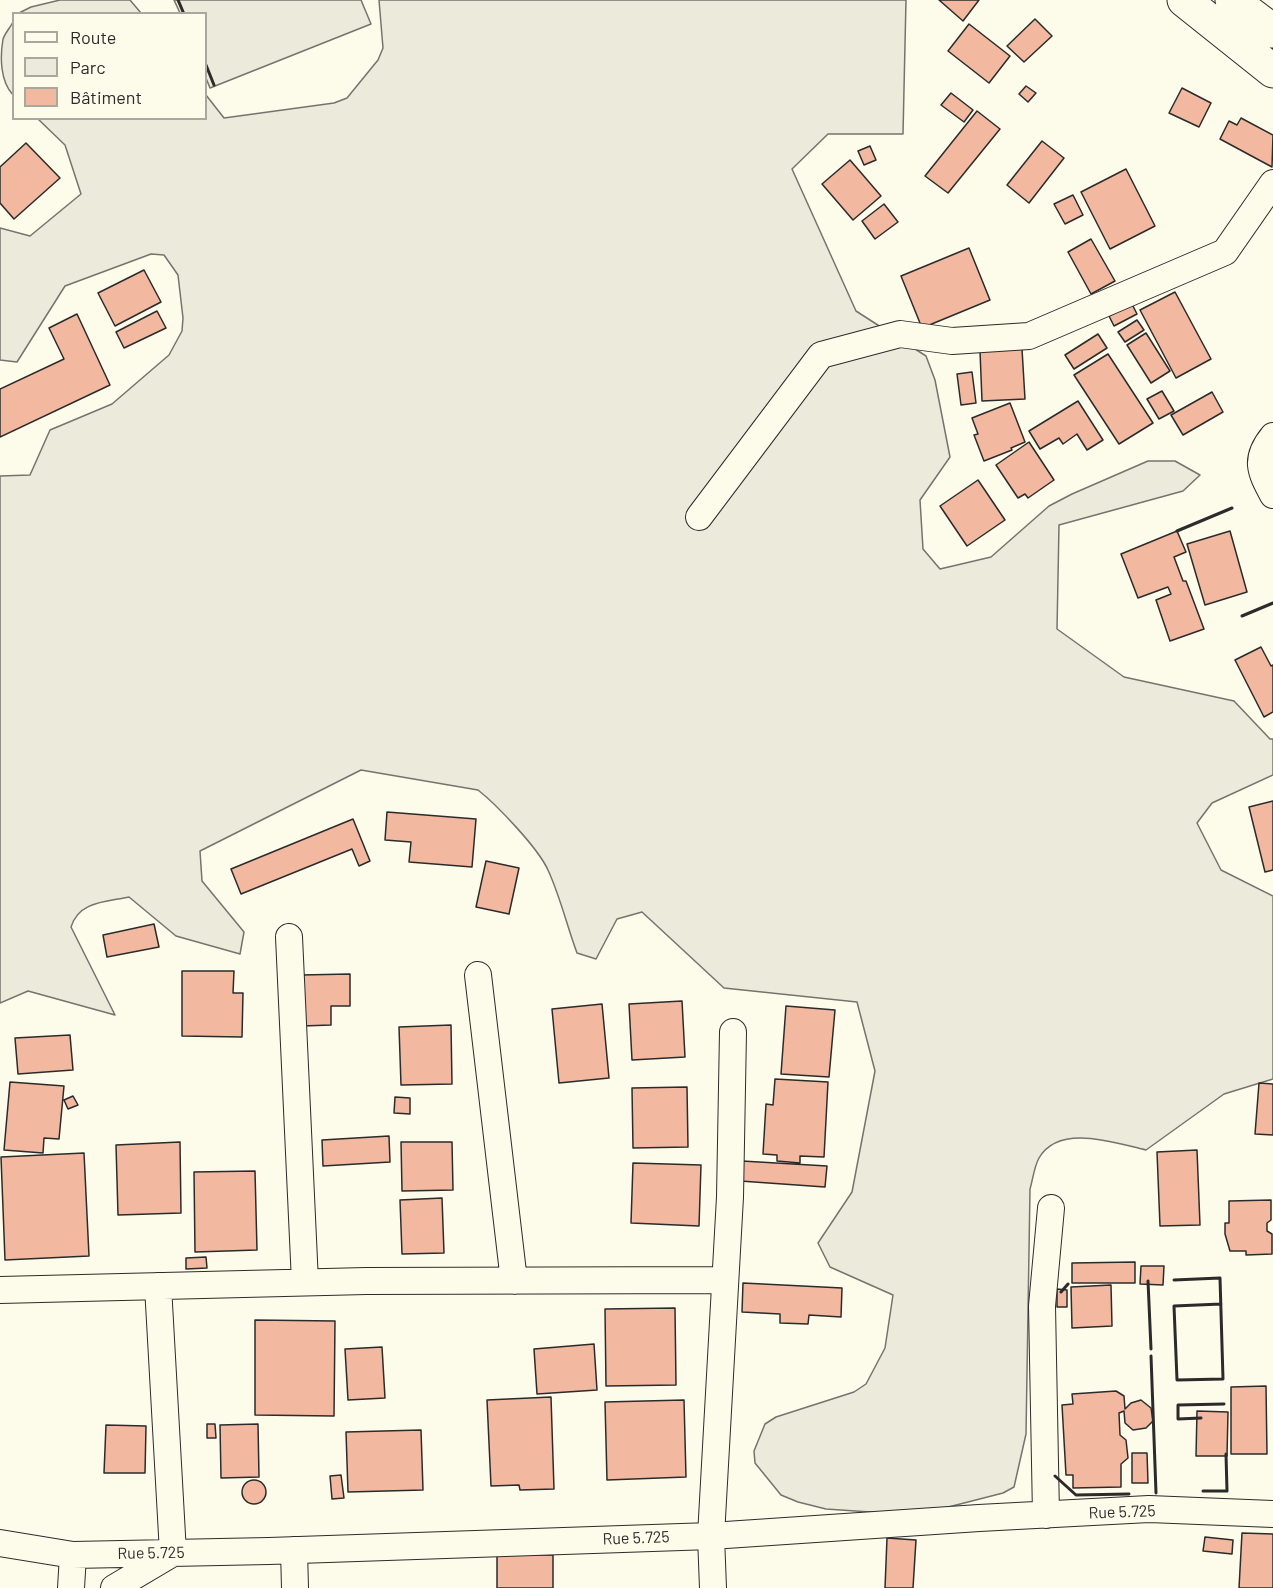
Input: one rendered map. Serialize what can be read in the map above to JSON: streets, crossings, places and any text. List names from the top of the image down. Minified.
{"streets":{"street":["Rue 5.725"]},"legend":["Route","Parc","Bâtiment"]}
